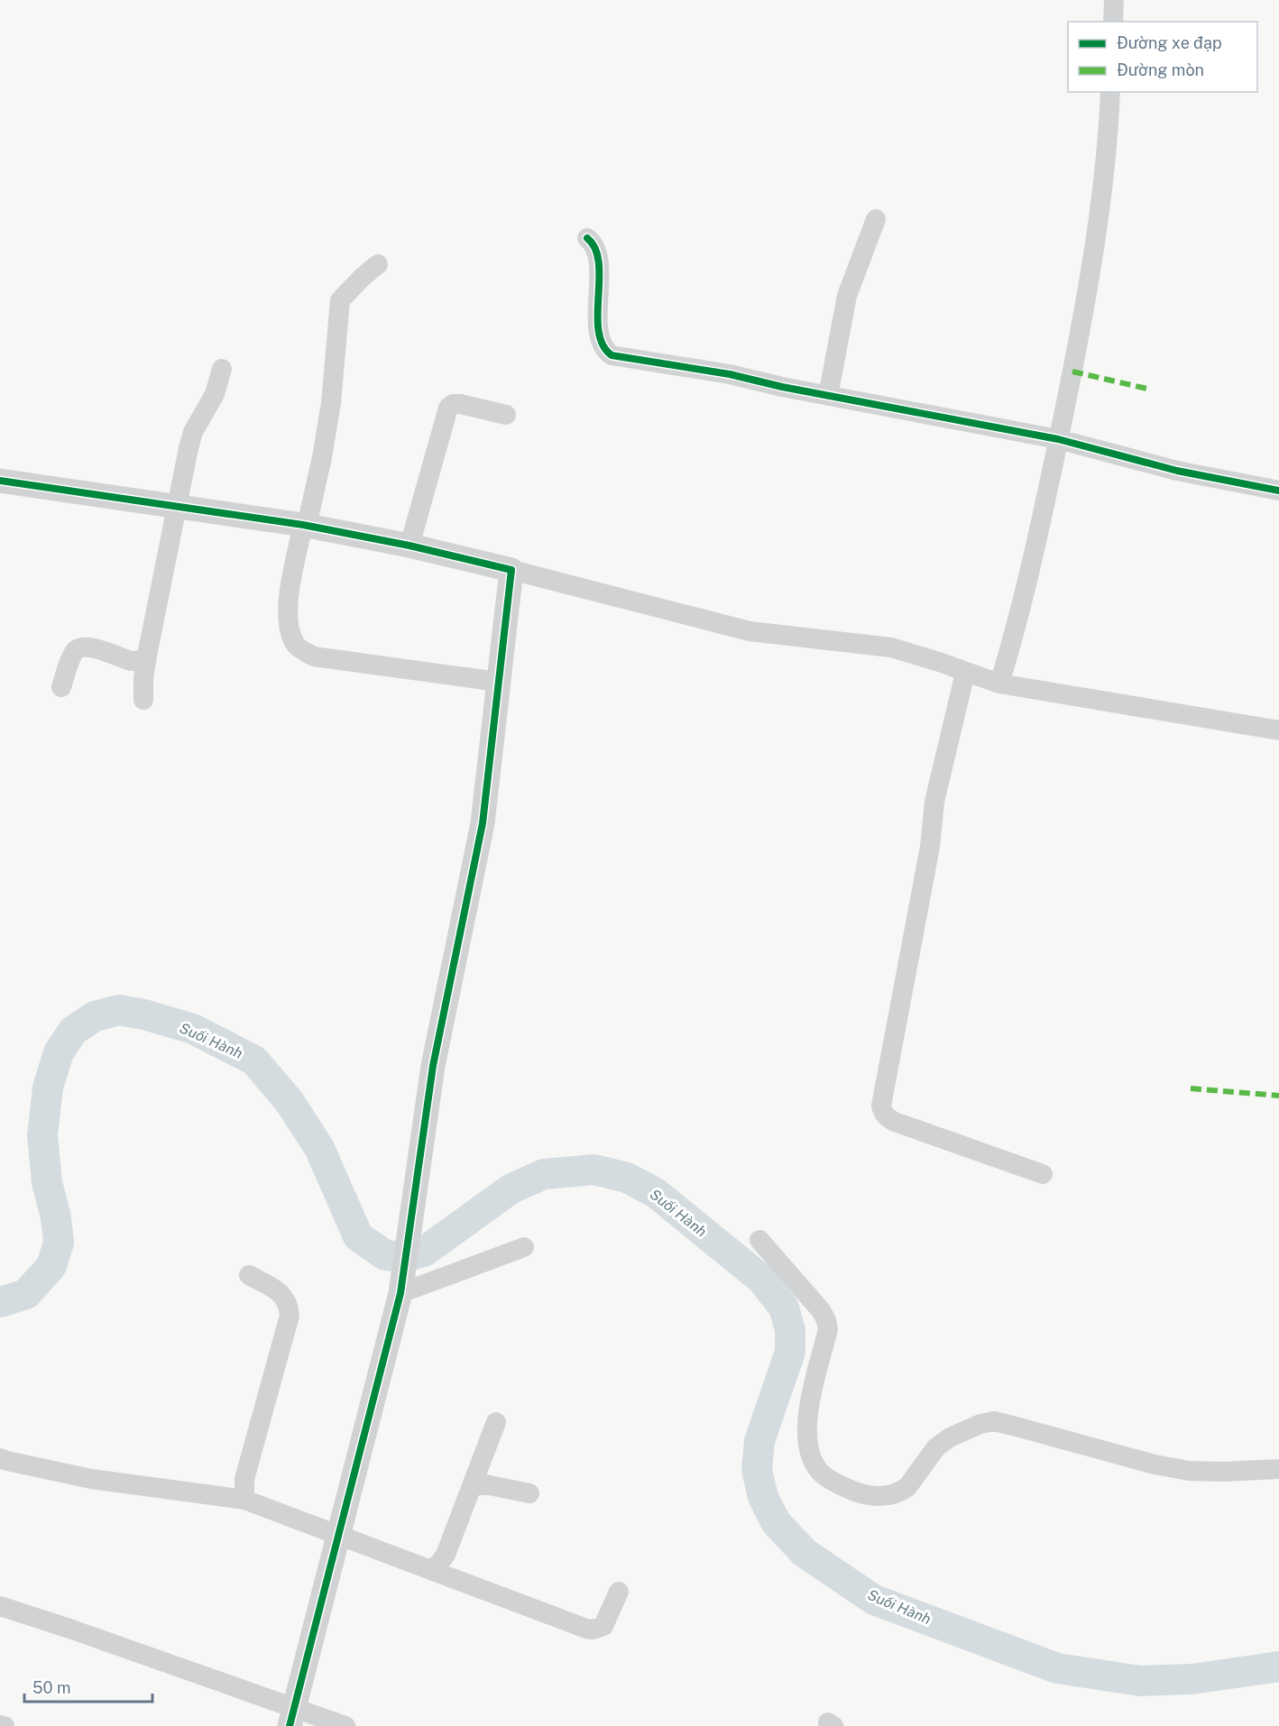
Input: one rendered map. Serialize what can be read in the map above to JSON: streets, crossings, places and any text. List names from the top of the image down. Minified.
{"water":["Suối Hành"],"legend":["Đường xe đạp","Đường mòn"],"scale_bar":"50 m"}
